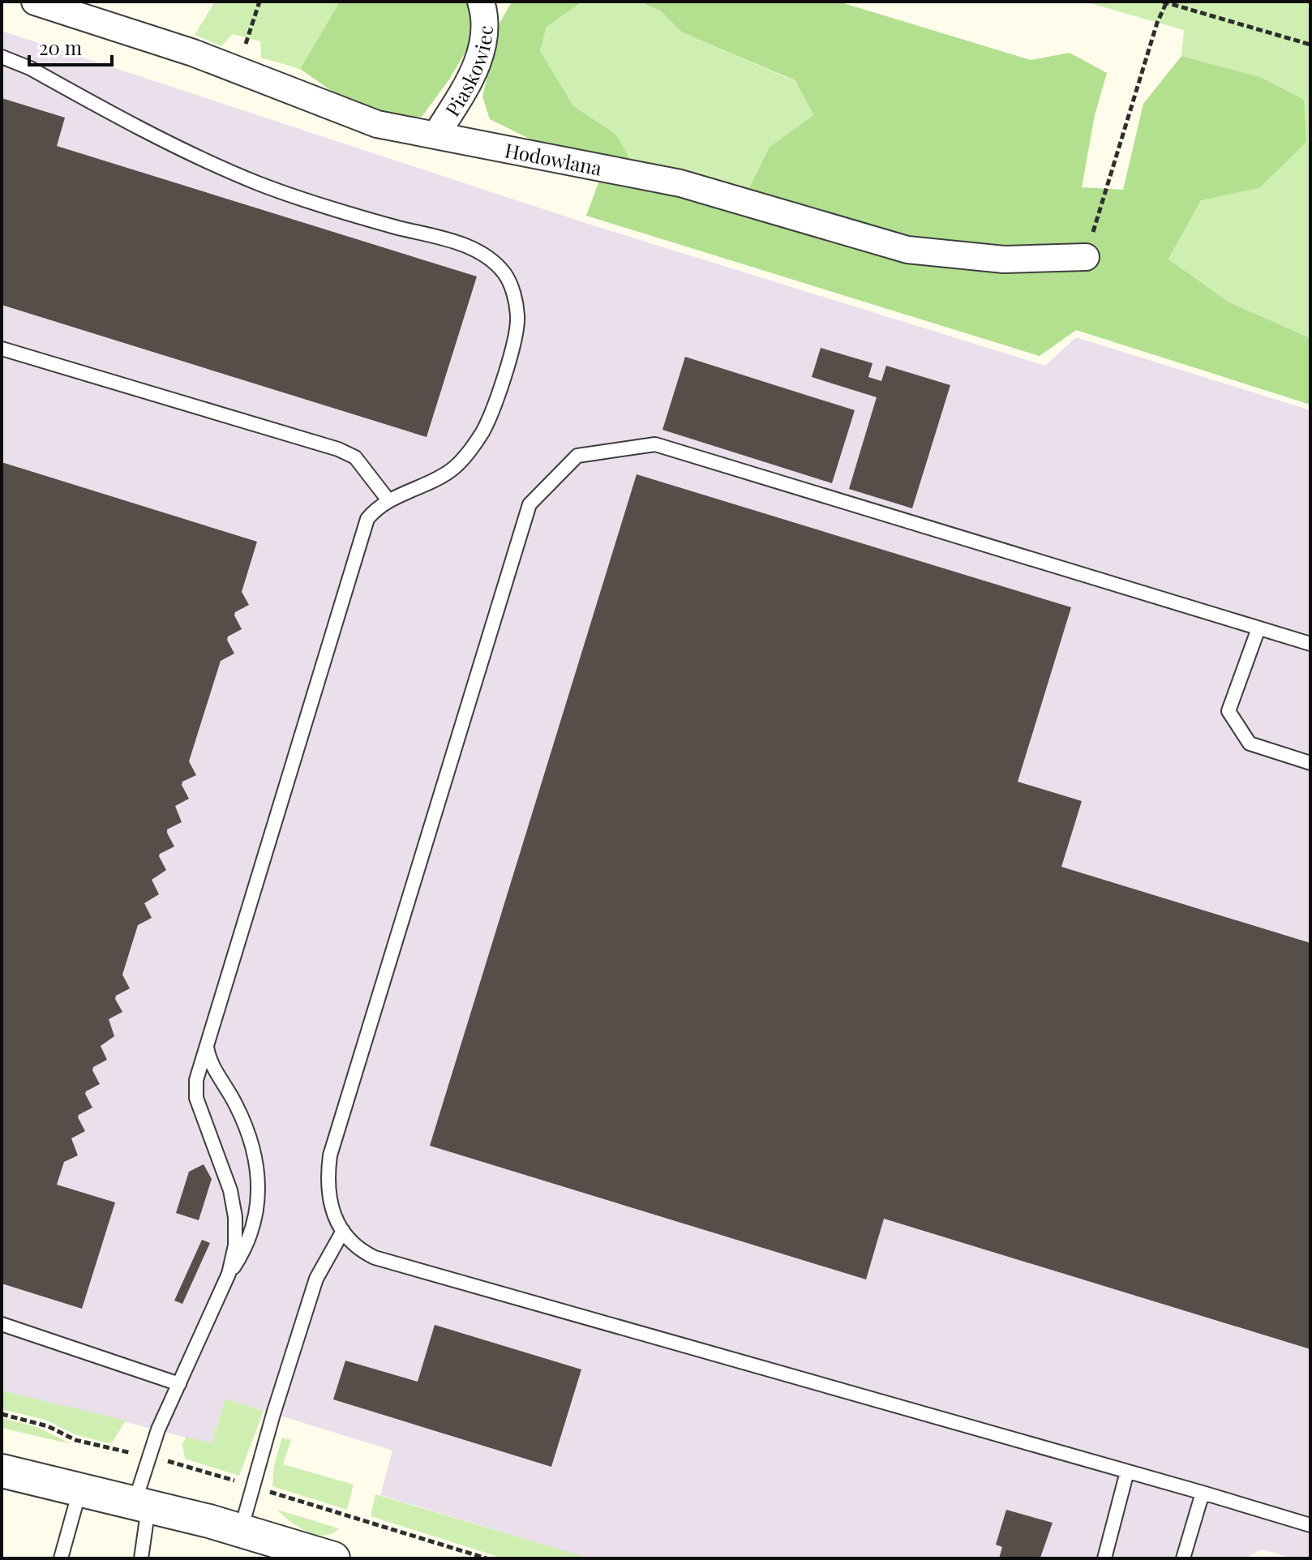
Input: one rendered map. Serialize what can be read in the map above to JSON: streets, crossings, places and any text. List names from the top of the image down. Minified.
{"streets":{"street":["Piaskowiec","Hodowlana"]},"crossings":[["Piaskowiec","Hodowlana"]],"scale_bar":"20 m"}
